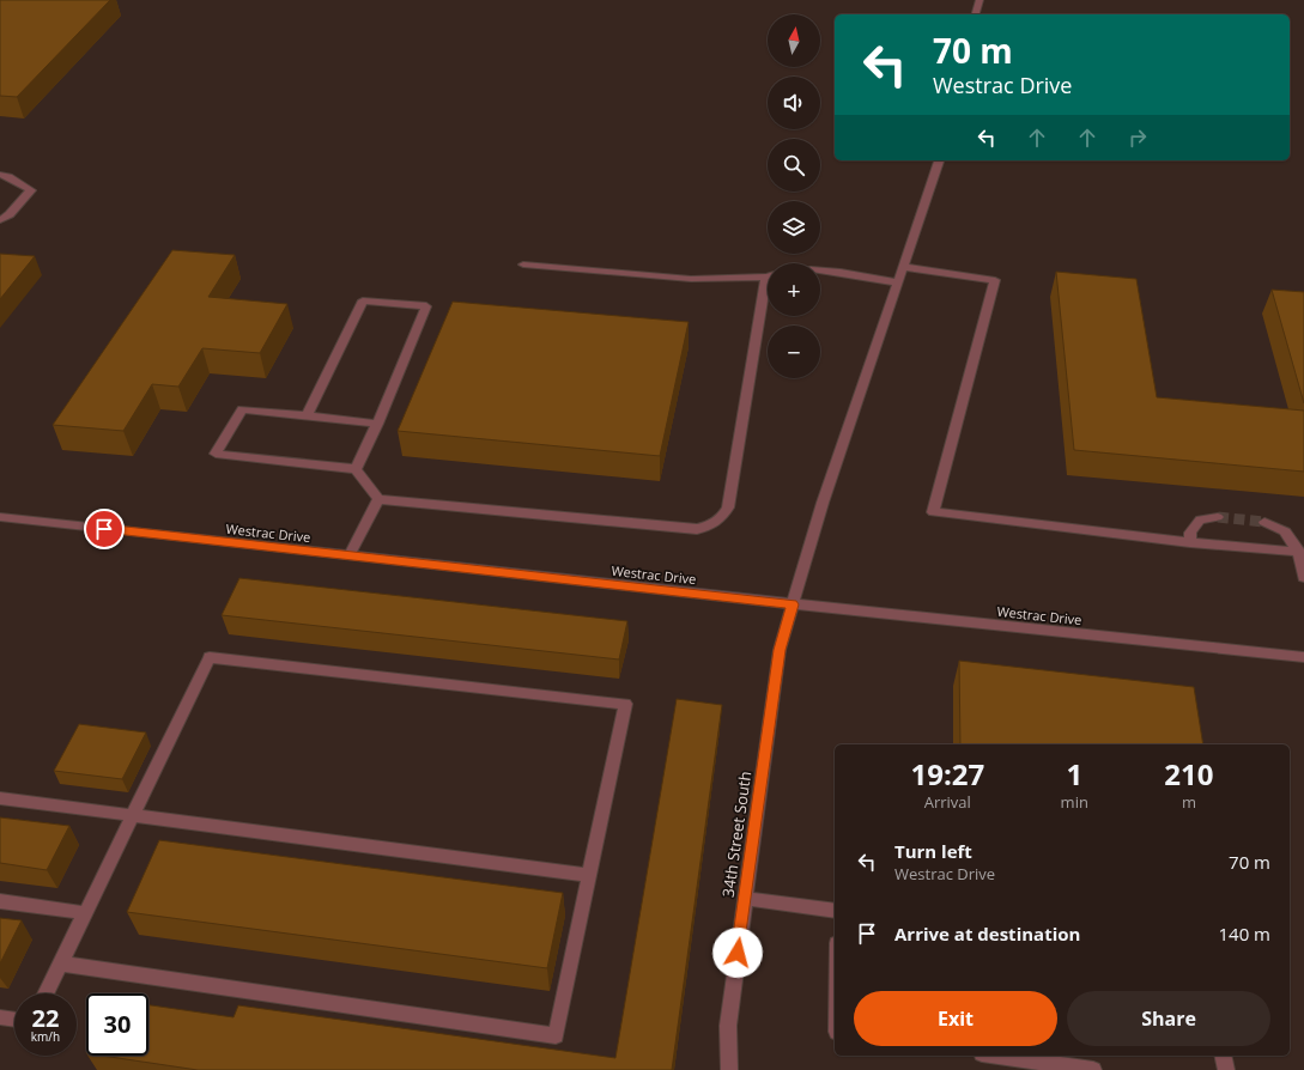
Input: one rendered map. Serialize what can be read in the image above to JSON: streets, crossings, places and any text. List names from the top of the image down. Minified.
{"streets":{"street":["Westrac Drive","34th Street South"]},"crossings":[["Westrac Drive","34th Street South"]],"north":"top","page":{"map_buttons":["+","−"],"turn":["70 m","Westrac Drive"],"eta":["19:27","Arrival","1","min","210","m"],"list":[{"name":"Turn left","note":"Westrac Drive","value":"70 m"},{"name":"Arrive at destination","value":"140 m"}],"buttons":["Exit","Share"],"speed":"22 km/h","limit":"30"}}
